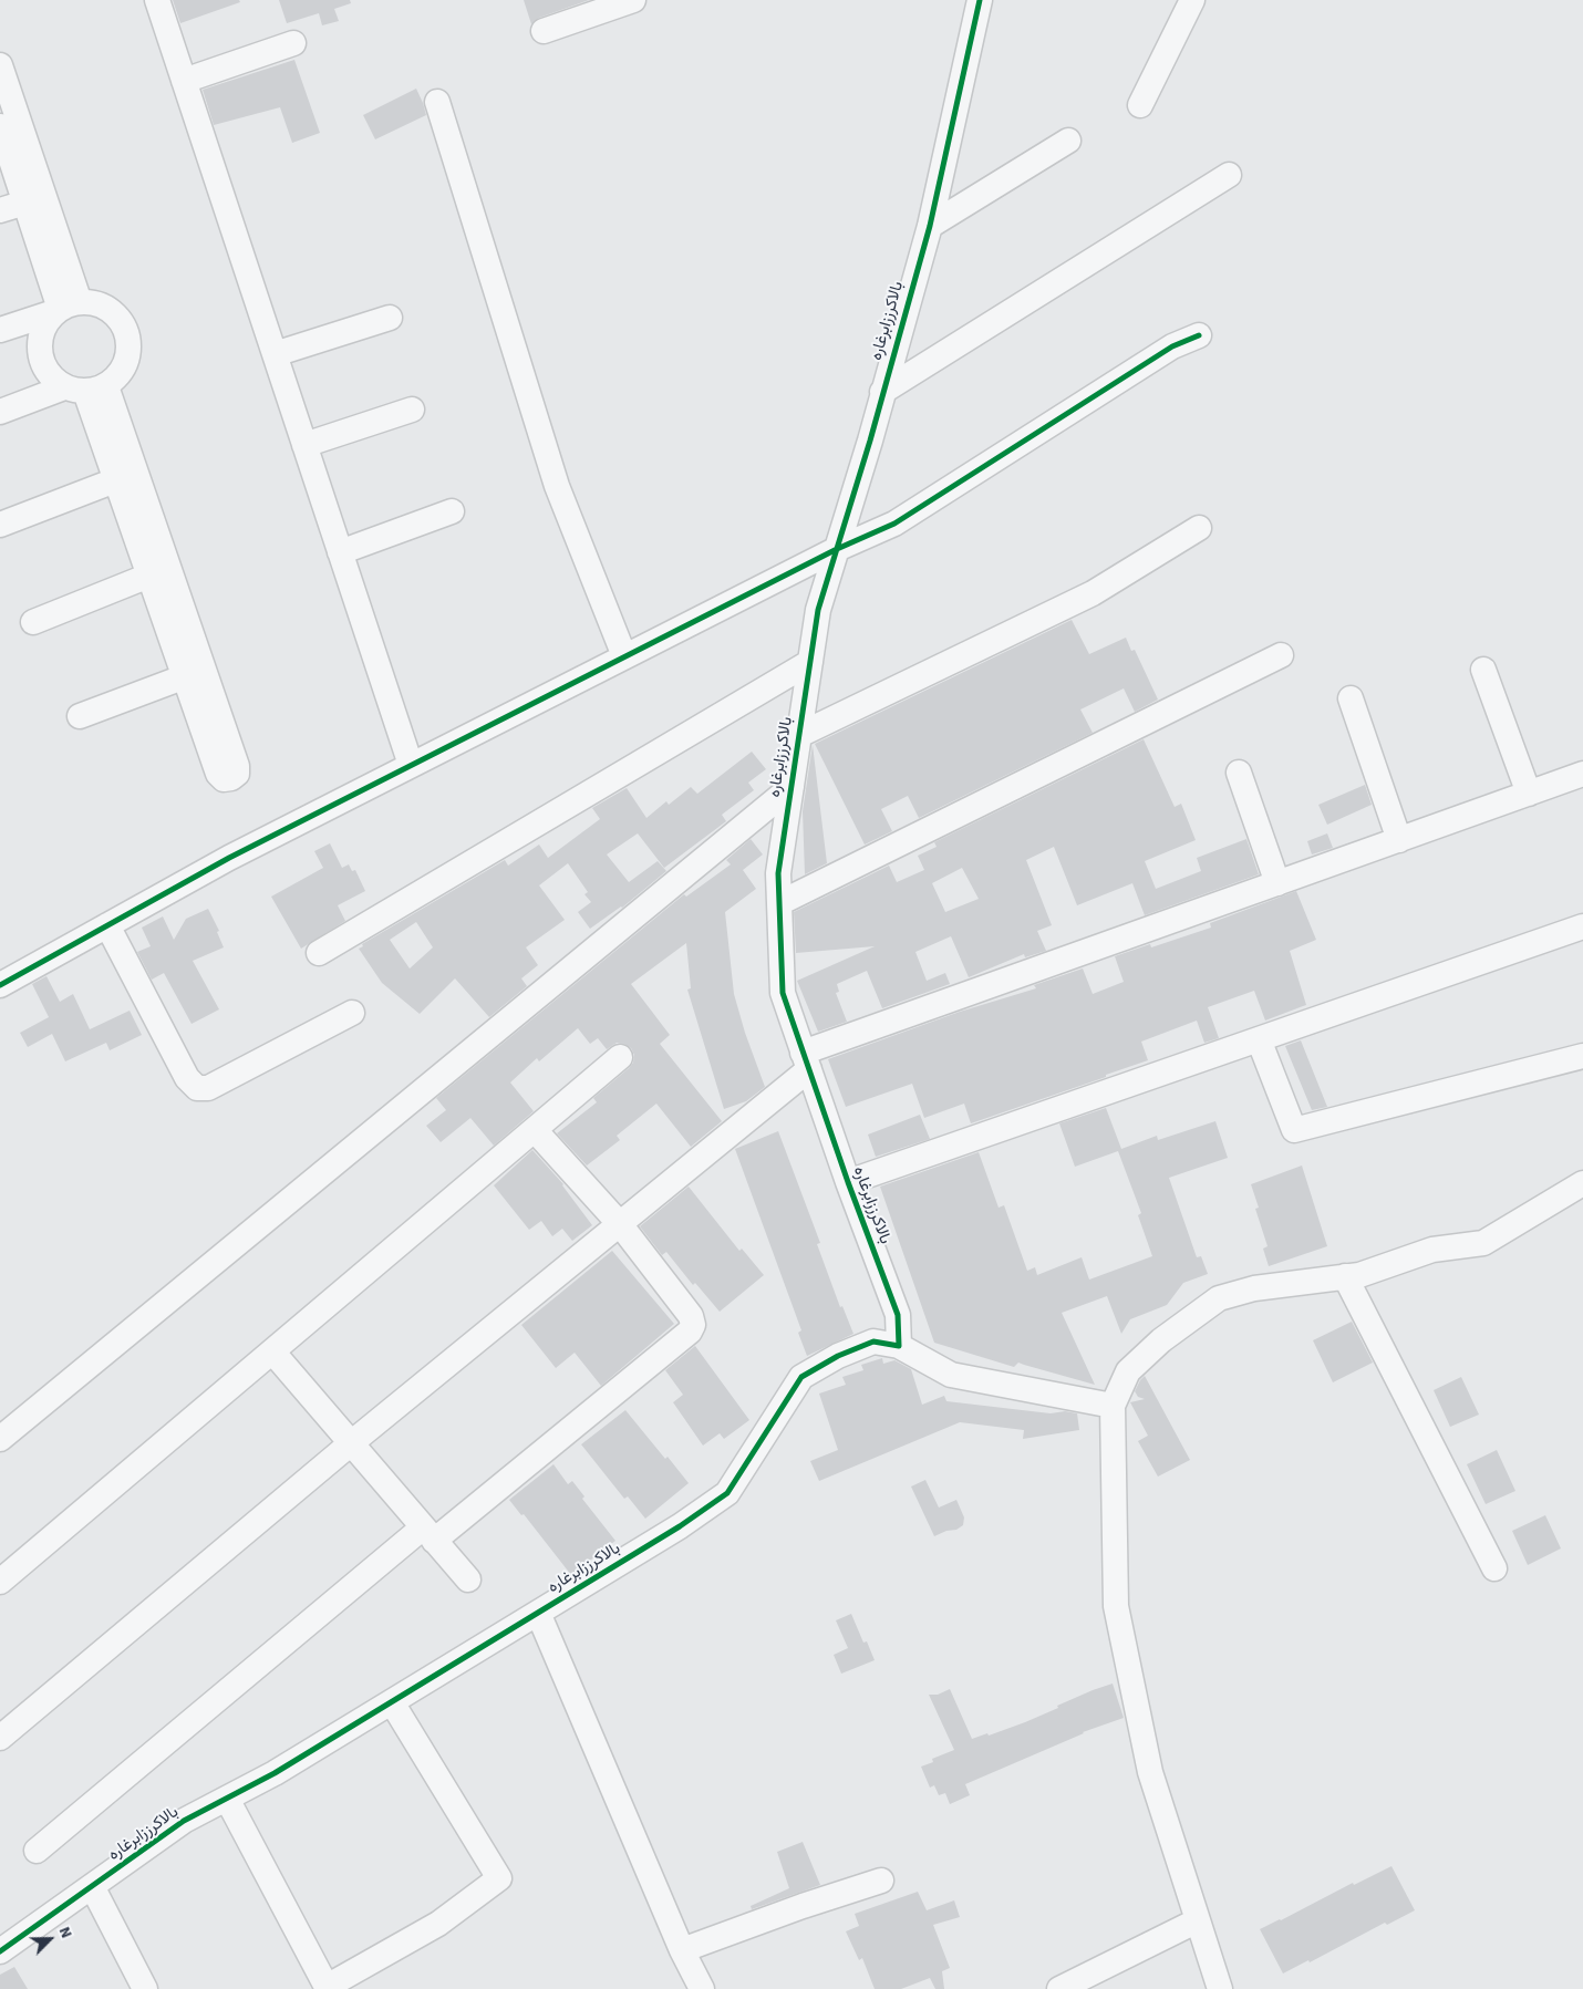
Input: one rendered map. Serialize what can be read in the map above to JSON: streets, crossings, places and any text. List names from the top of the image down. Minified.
{"streets":{"street":["بالاکرززابرغاره"]},"north":"top right"}
